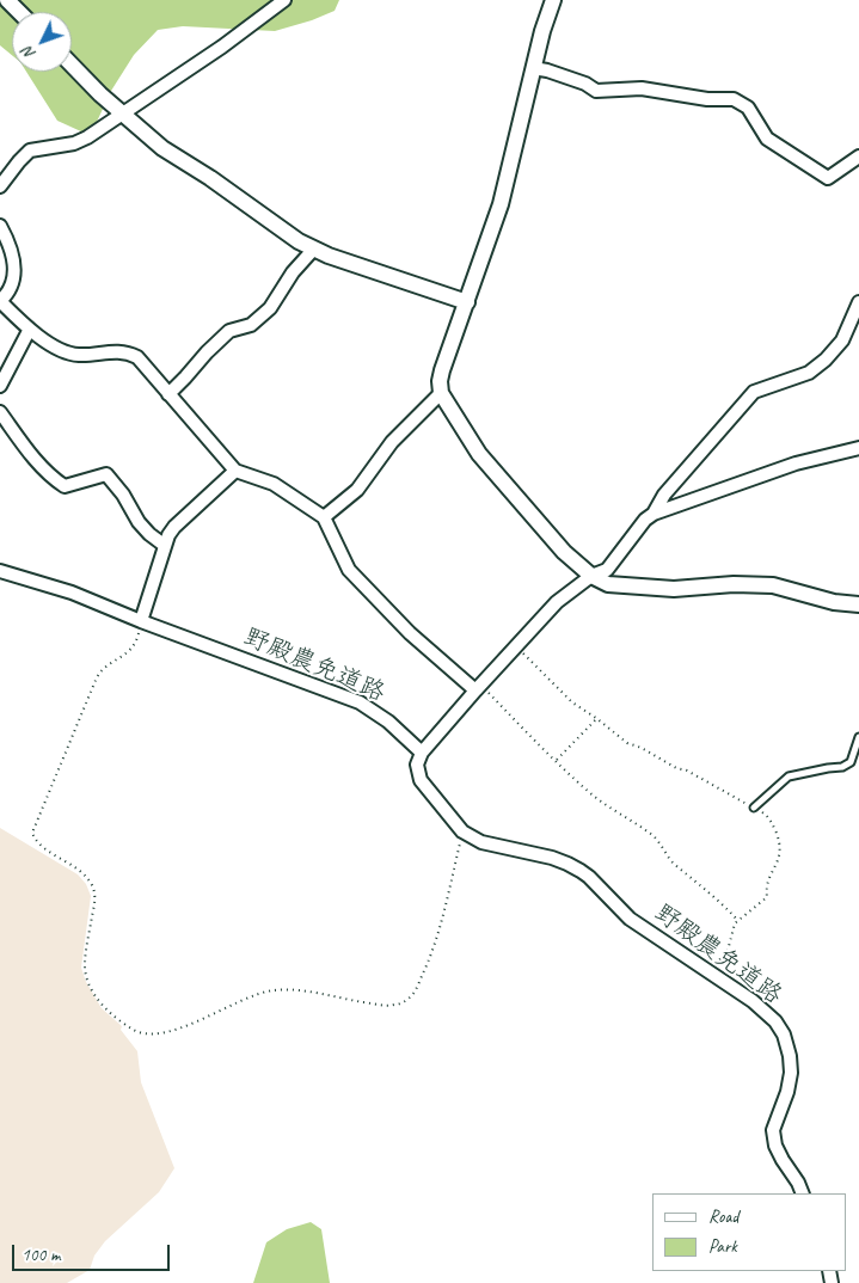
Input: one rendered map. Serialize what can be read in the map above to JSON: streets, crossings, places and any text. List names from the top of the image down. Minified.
{"streets":{"street":["野殿農免道路"]},"legend":["Road","Park"],"scale_bar":"100 m","north":"bottom left"}
